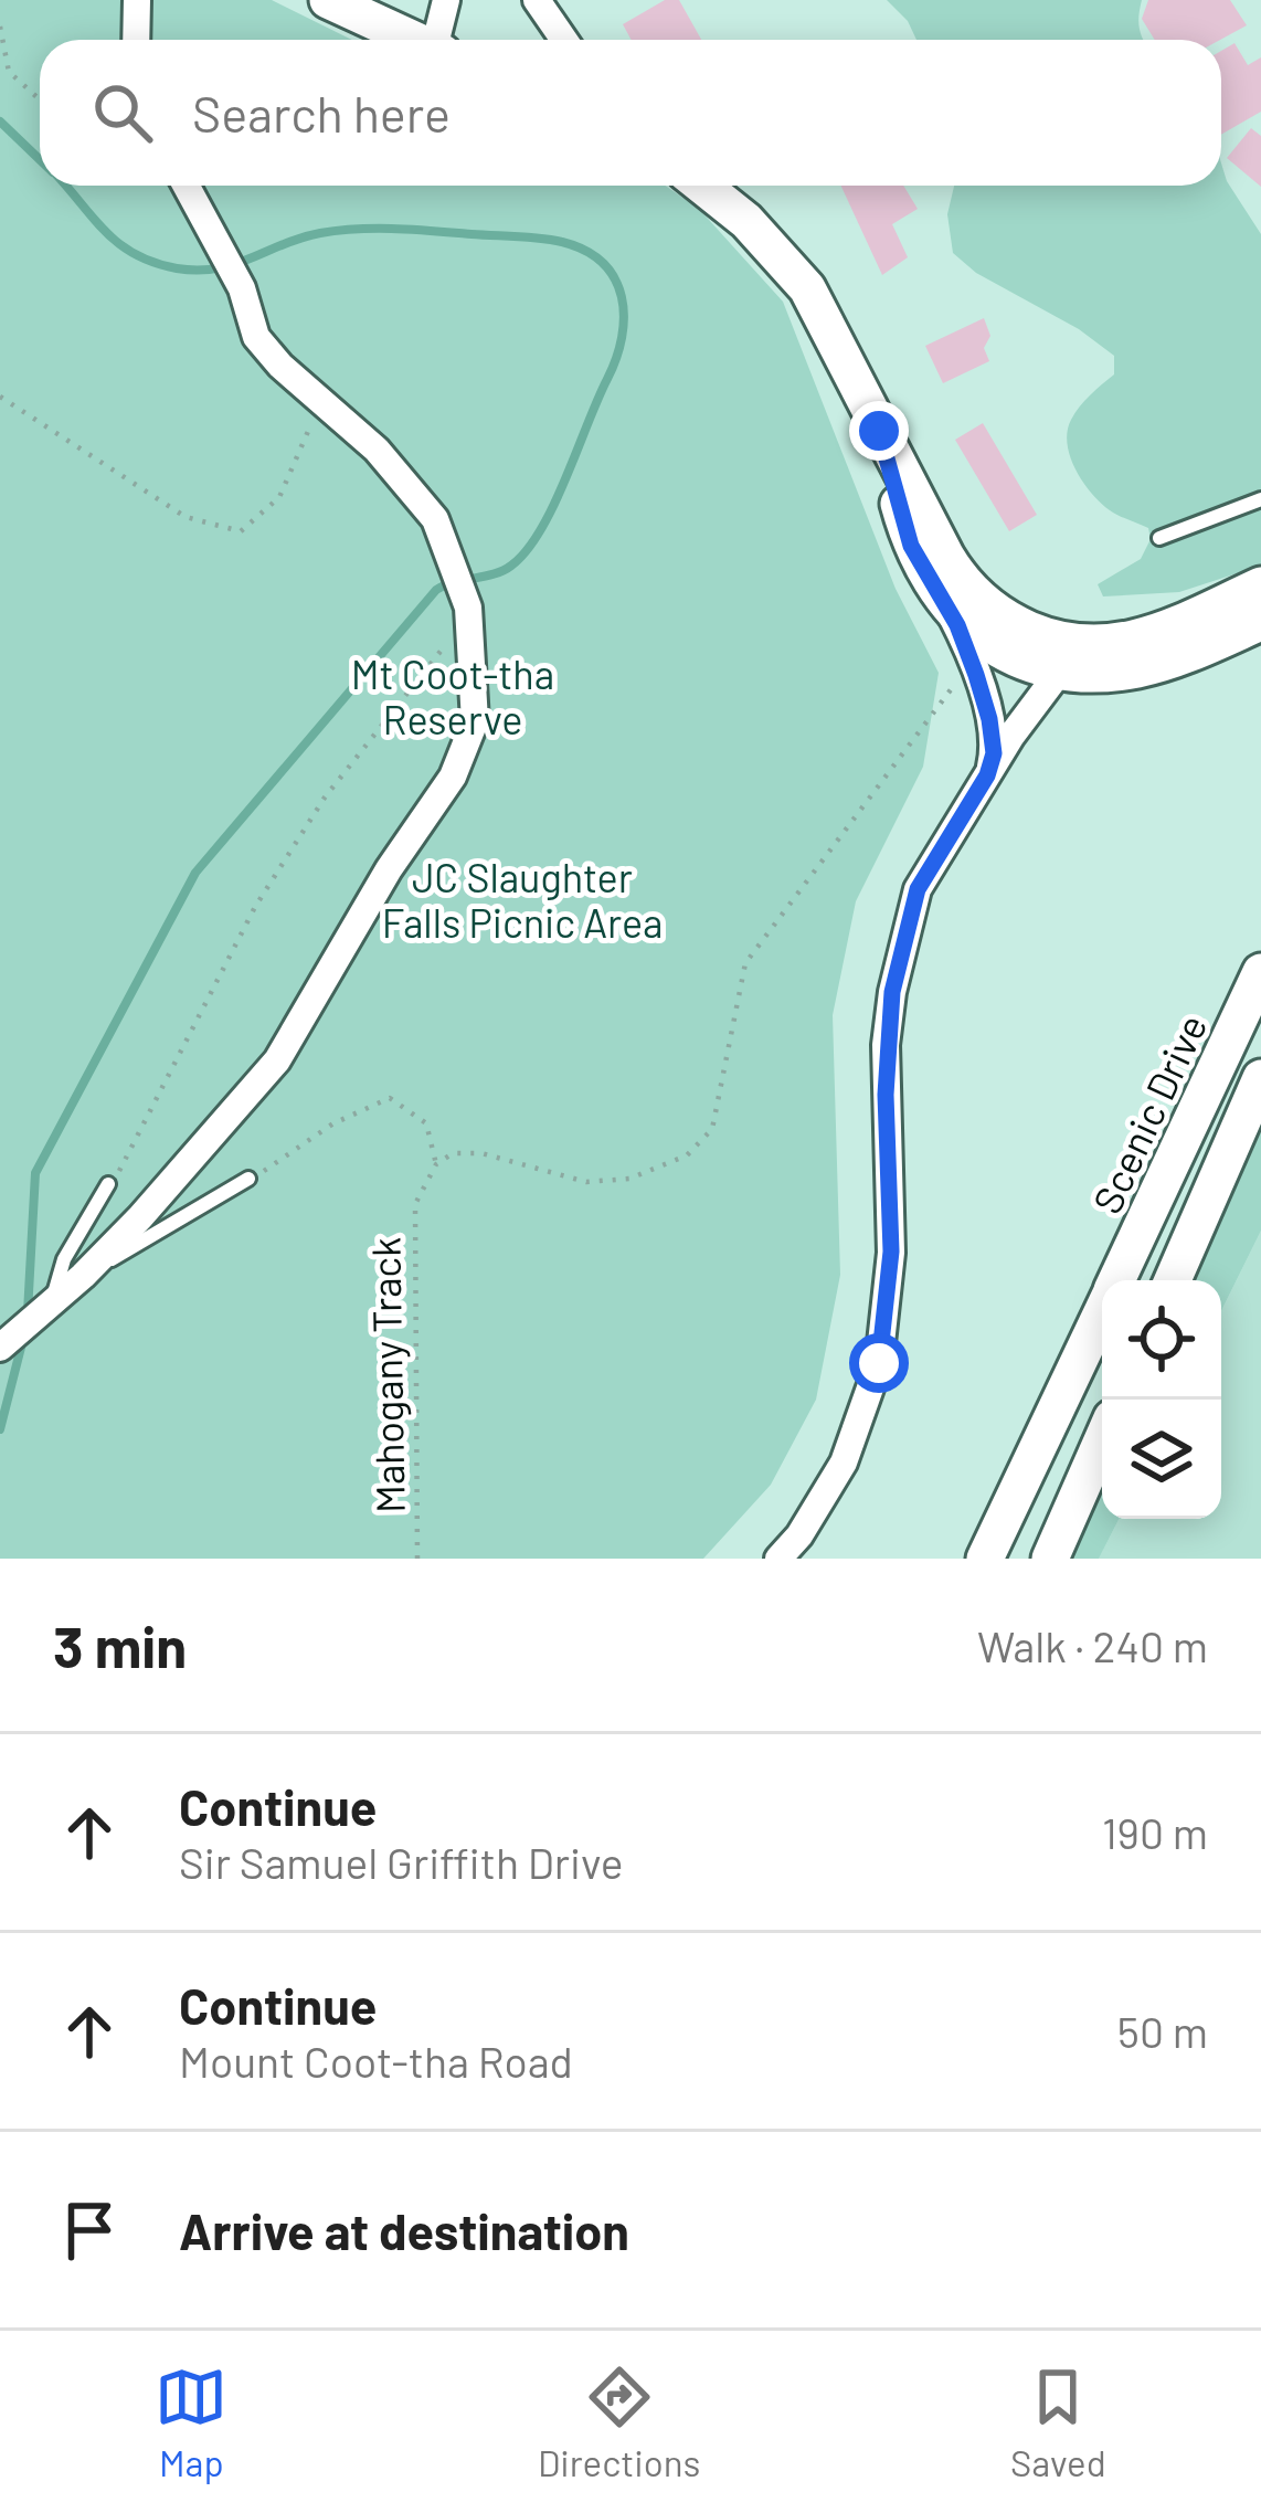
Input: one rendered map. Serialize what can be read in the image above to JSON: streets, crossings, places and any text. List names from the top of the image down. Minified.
{"streets":{"main road":["Scenic Drive"],"path":["Mahogany Track"]},"parks":["Mt Coot-tha Reserve","JC Slaughter Falls Picnic Area"],"page":{"search":"Search here","heading":["3 min","Walk · 240 m"],"list":[["Continue","Sir Samuel Griffith Drive","190 m"],["Continue","Mount Coot-tha Road","50 m"],"Arrive at destination"],"nav":["Map","Directions","Saved"]}}
